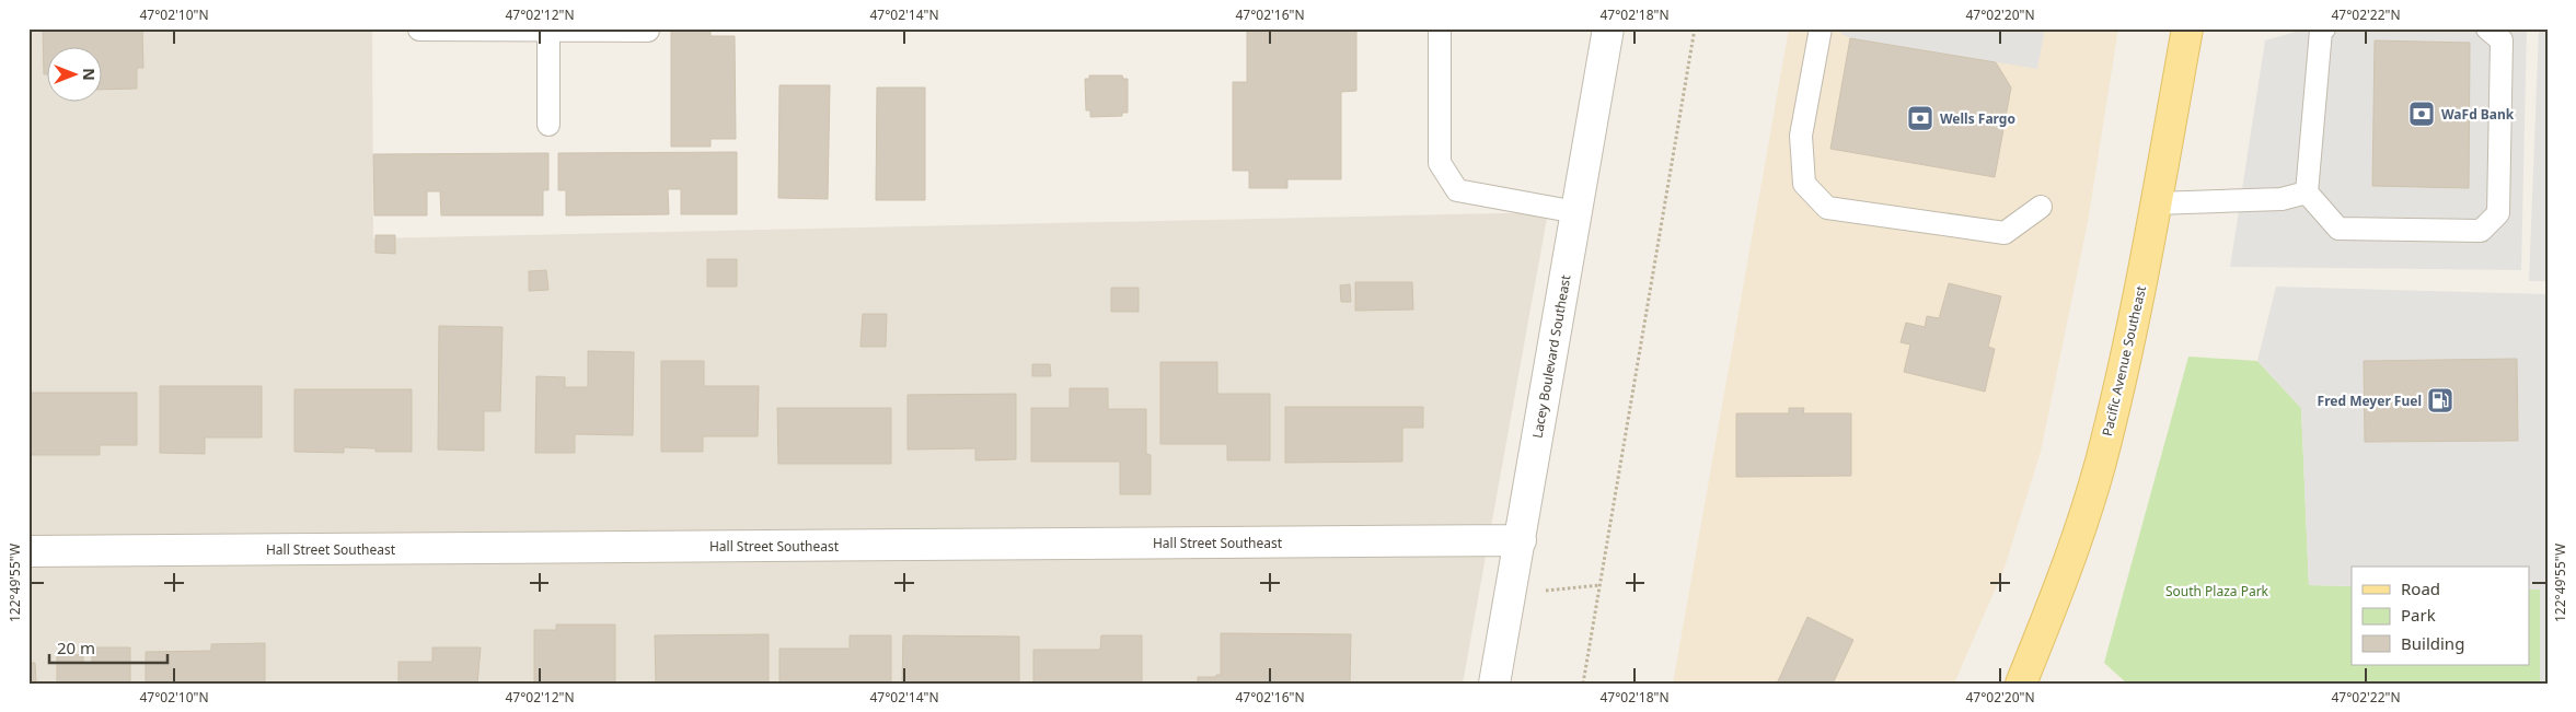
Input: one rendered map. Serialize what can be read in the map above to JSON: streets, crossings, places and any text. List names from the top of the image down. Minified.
{"streets":{"main road":["Pacific Avenue Southeast"],"street":["Lacey Boulevard Southeast","Hall Street Southeast"]},"crossings":[["Lacey Boulevard Southeast","Hall Street Southeast"]],"parks":["South Plaza Park"],"places":{"bank":["WaFd Bank","Wells Fargo"],"fuel station":["Fred Meyer Fuel"]},"legend":["Road","Park","Building"],"scale_bar":"20 m","north":"right","coordinates":["47°02'10\"N","47°02'12\"N","47°02'14\"N","47°02'16\"N","47°02'18\"N","47°02'20\"N","47°02'22\"N","122°49'55\"W"]}
